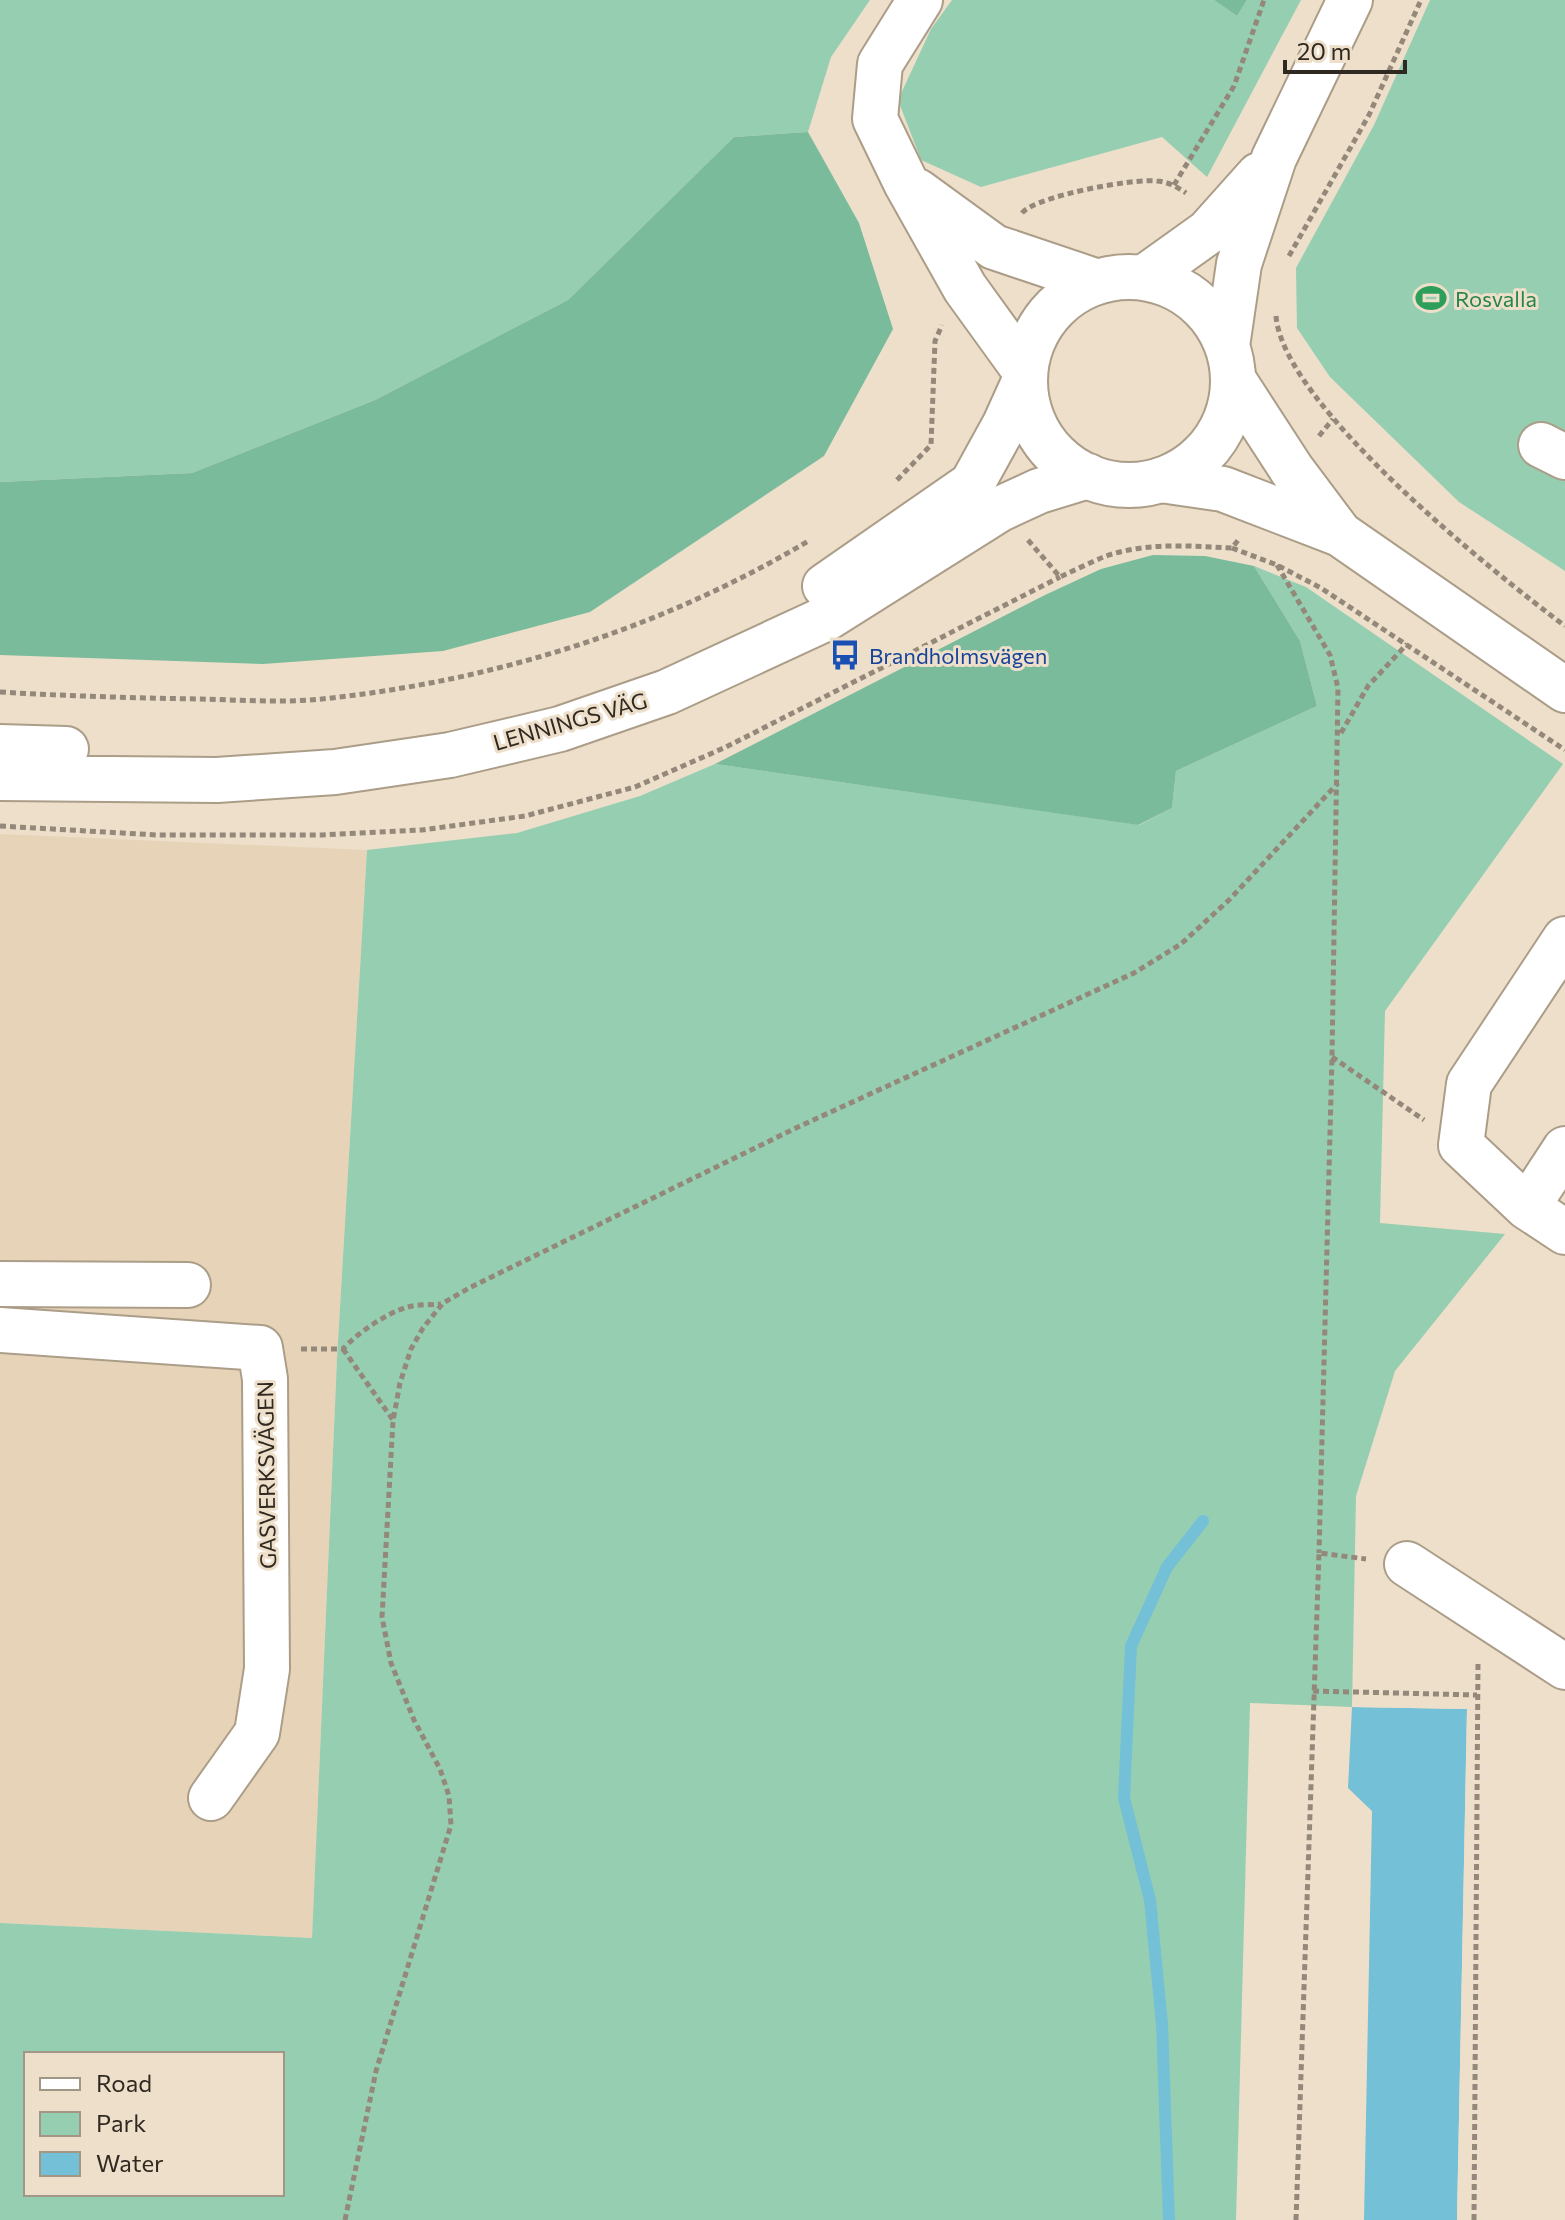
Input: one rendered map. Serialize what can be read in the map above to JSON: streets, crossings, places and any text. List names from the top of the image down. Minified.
{"streets":{"main road":["LENNINGS VÄG","GASVERKSVÄGEN"]},"places":{"sports":["Rosvalla"],"bus stop":["Brandholmsvägen"]},"legend":["Road","Park","Water"],"scale_bar":"20 m"}
